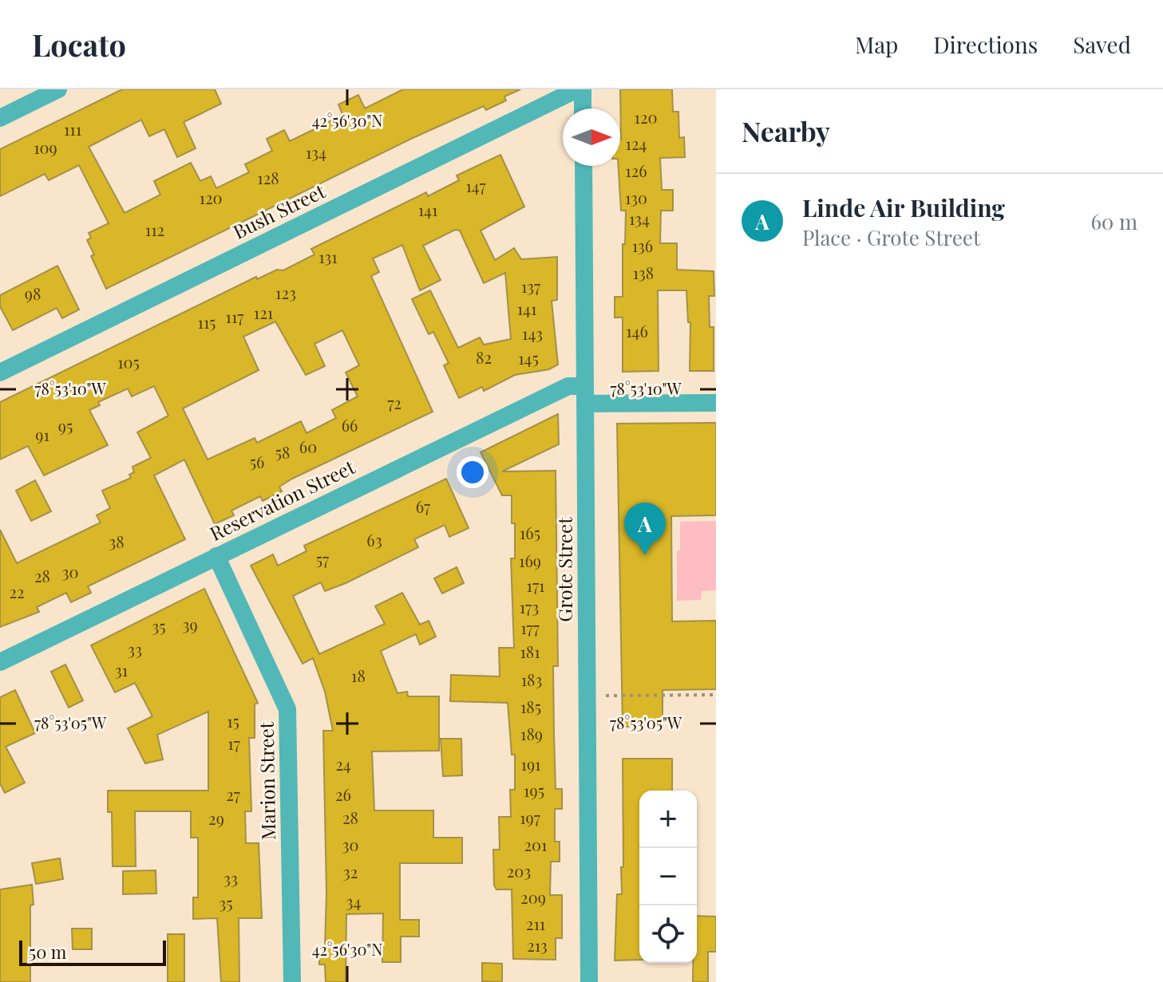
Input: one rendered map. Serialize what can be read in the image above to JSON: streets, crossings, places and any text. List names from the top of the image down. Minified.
{"streets":{"street":["Bush Street","Reservation Street","Grote Street","Marion Street"]},"crossings":[["Reservation Street","Grote Street"],["Reservation Street","Marion Street"]],"house_numbers":["120","111","124","109","134","126","128","147","120","130","141","134","112","136","131","138","137","123","98","141","121","117","115","146","143","82","145","105","72","66","95","91","60","58","56","67","165","63","38","57","169","30","28","171","22","173","39","35","177","33","181","31","18","183","185","15","189","17","24","191","195","27","26","28","197","29","30","201","203","32","33","209","34","35","211","213"],"scale_bar":"50 m","north":"right","page":{"header":"Locato","nav":["Map","Directions","Saved"],"heading":"Nearby","list":[{"mark":"A","name":"Linde Air Building","note":"Place · Grote Street","value":"60 m"}],"pins":"A","map_buttons":["+","−"],"scale":"50 m"},"coordinates":["42°56'30\"N","78°53'10\"W","78°53'05\"W"]}
